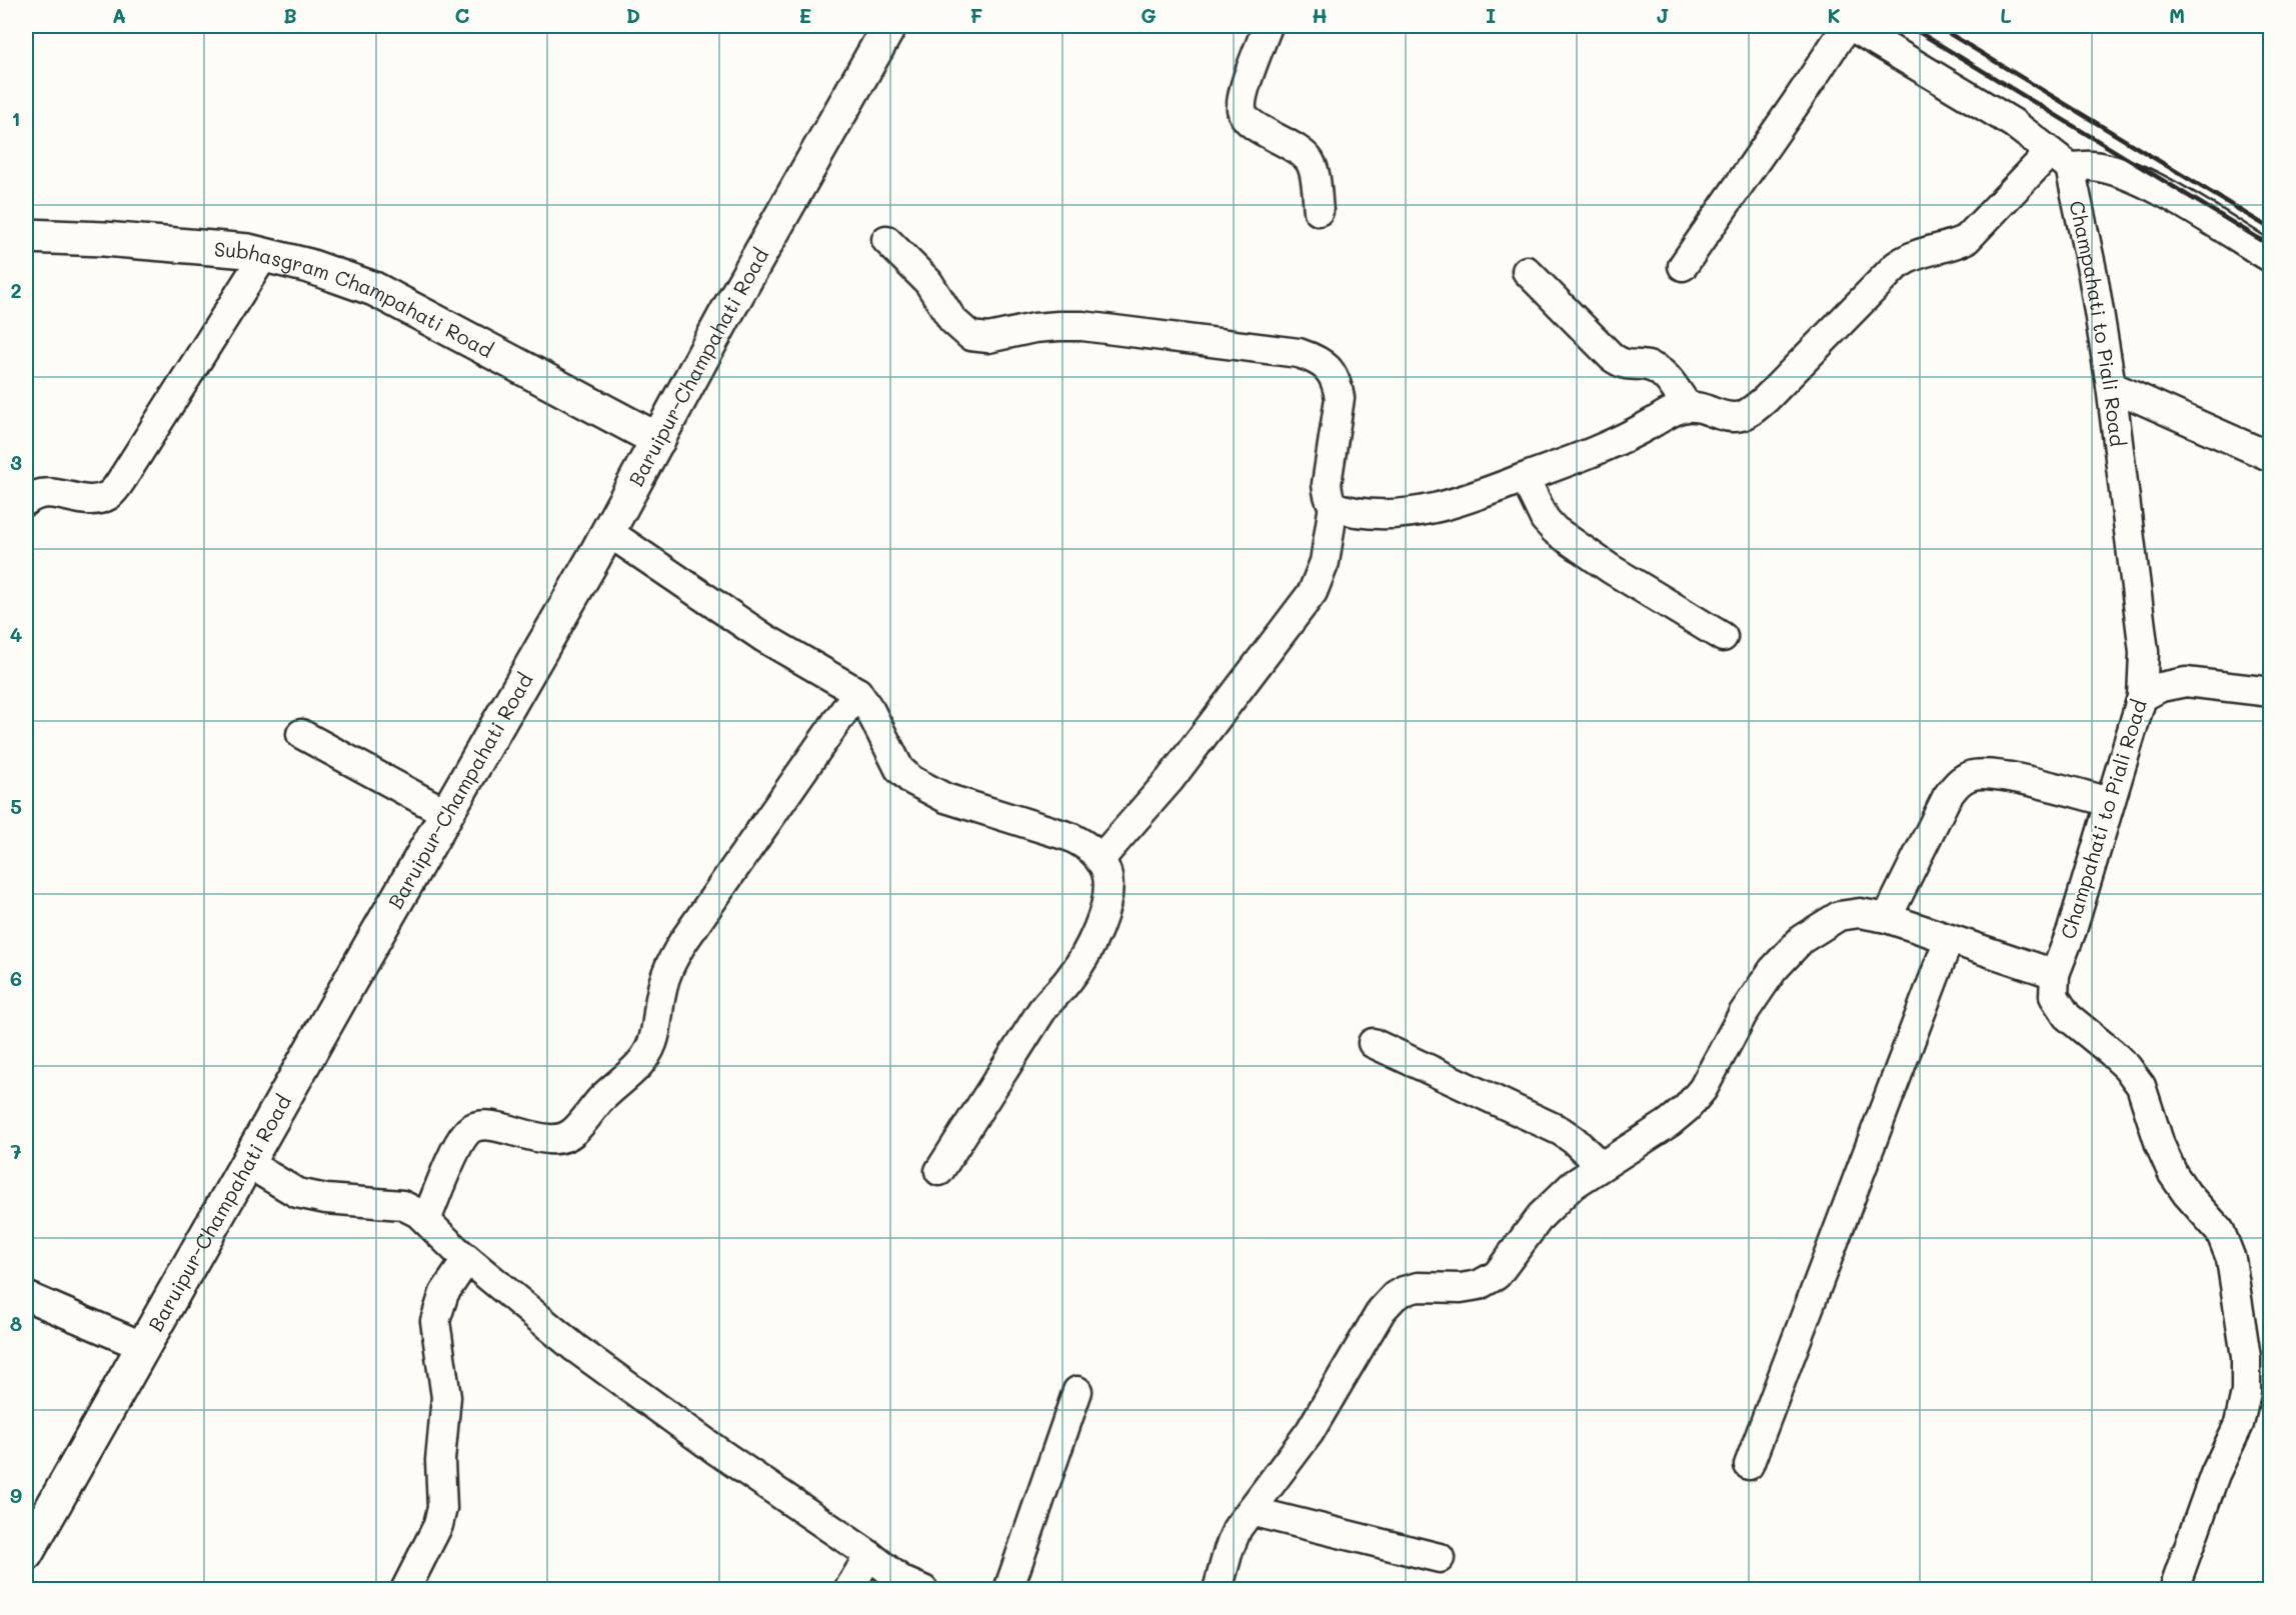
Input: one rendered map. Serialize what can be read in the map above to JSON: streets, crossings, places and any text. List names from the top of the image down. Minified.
{"streets":{"main road":["Subhasgram Champahati Road","Baruipur-Champahati Road"],"street":["Champahati to Piali Road"]},"crossings":[["Subhasgram Champahati Road","Baruipur-Champahati Road"]],"grid":{"columns":["A","B","C","D","E","F","G","H","I","J","K","L","M"],"rows":["1","2","3","4","5","6","7","8","9"]}}
